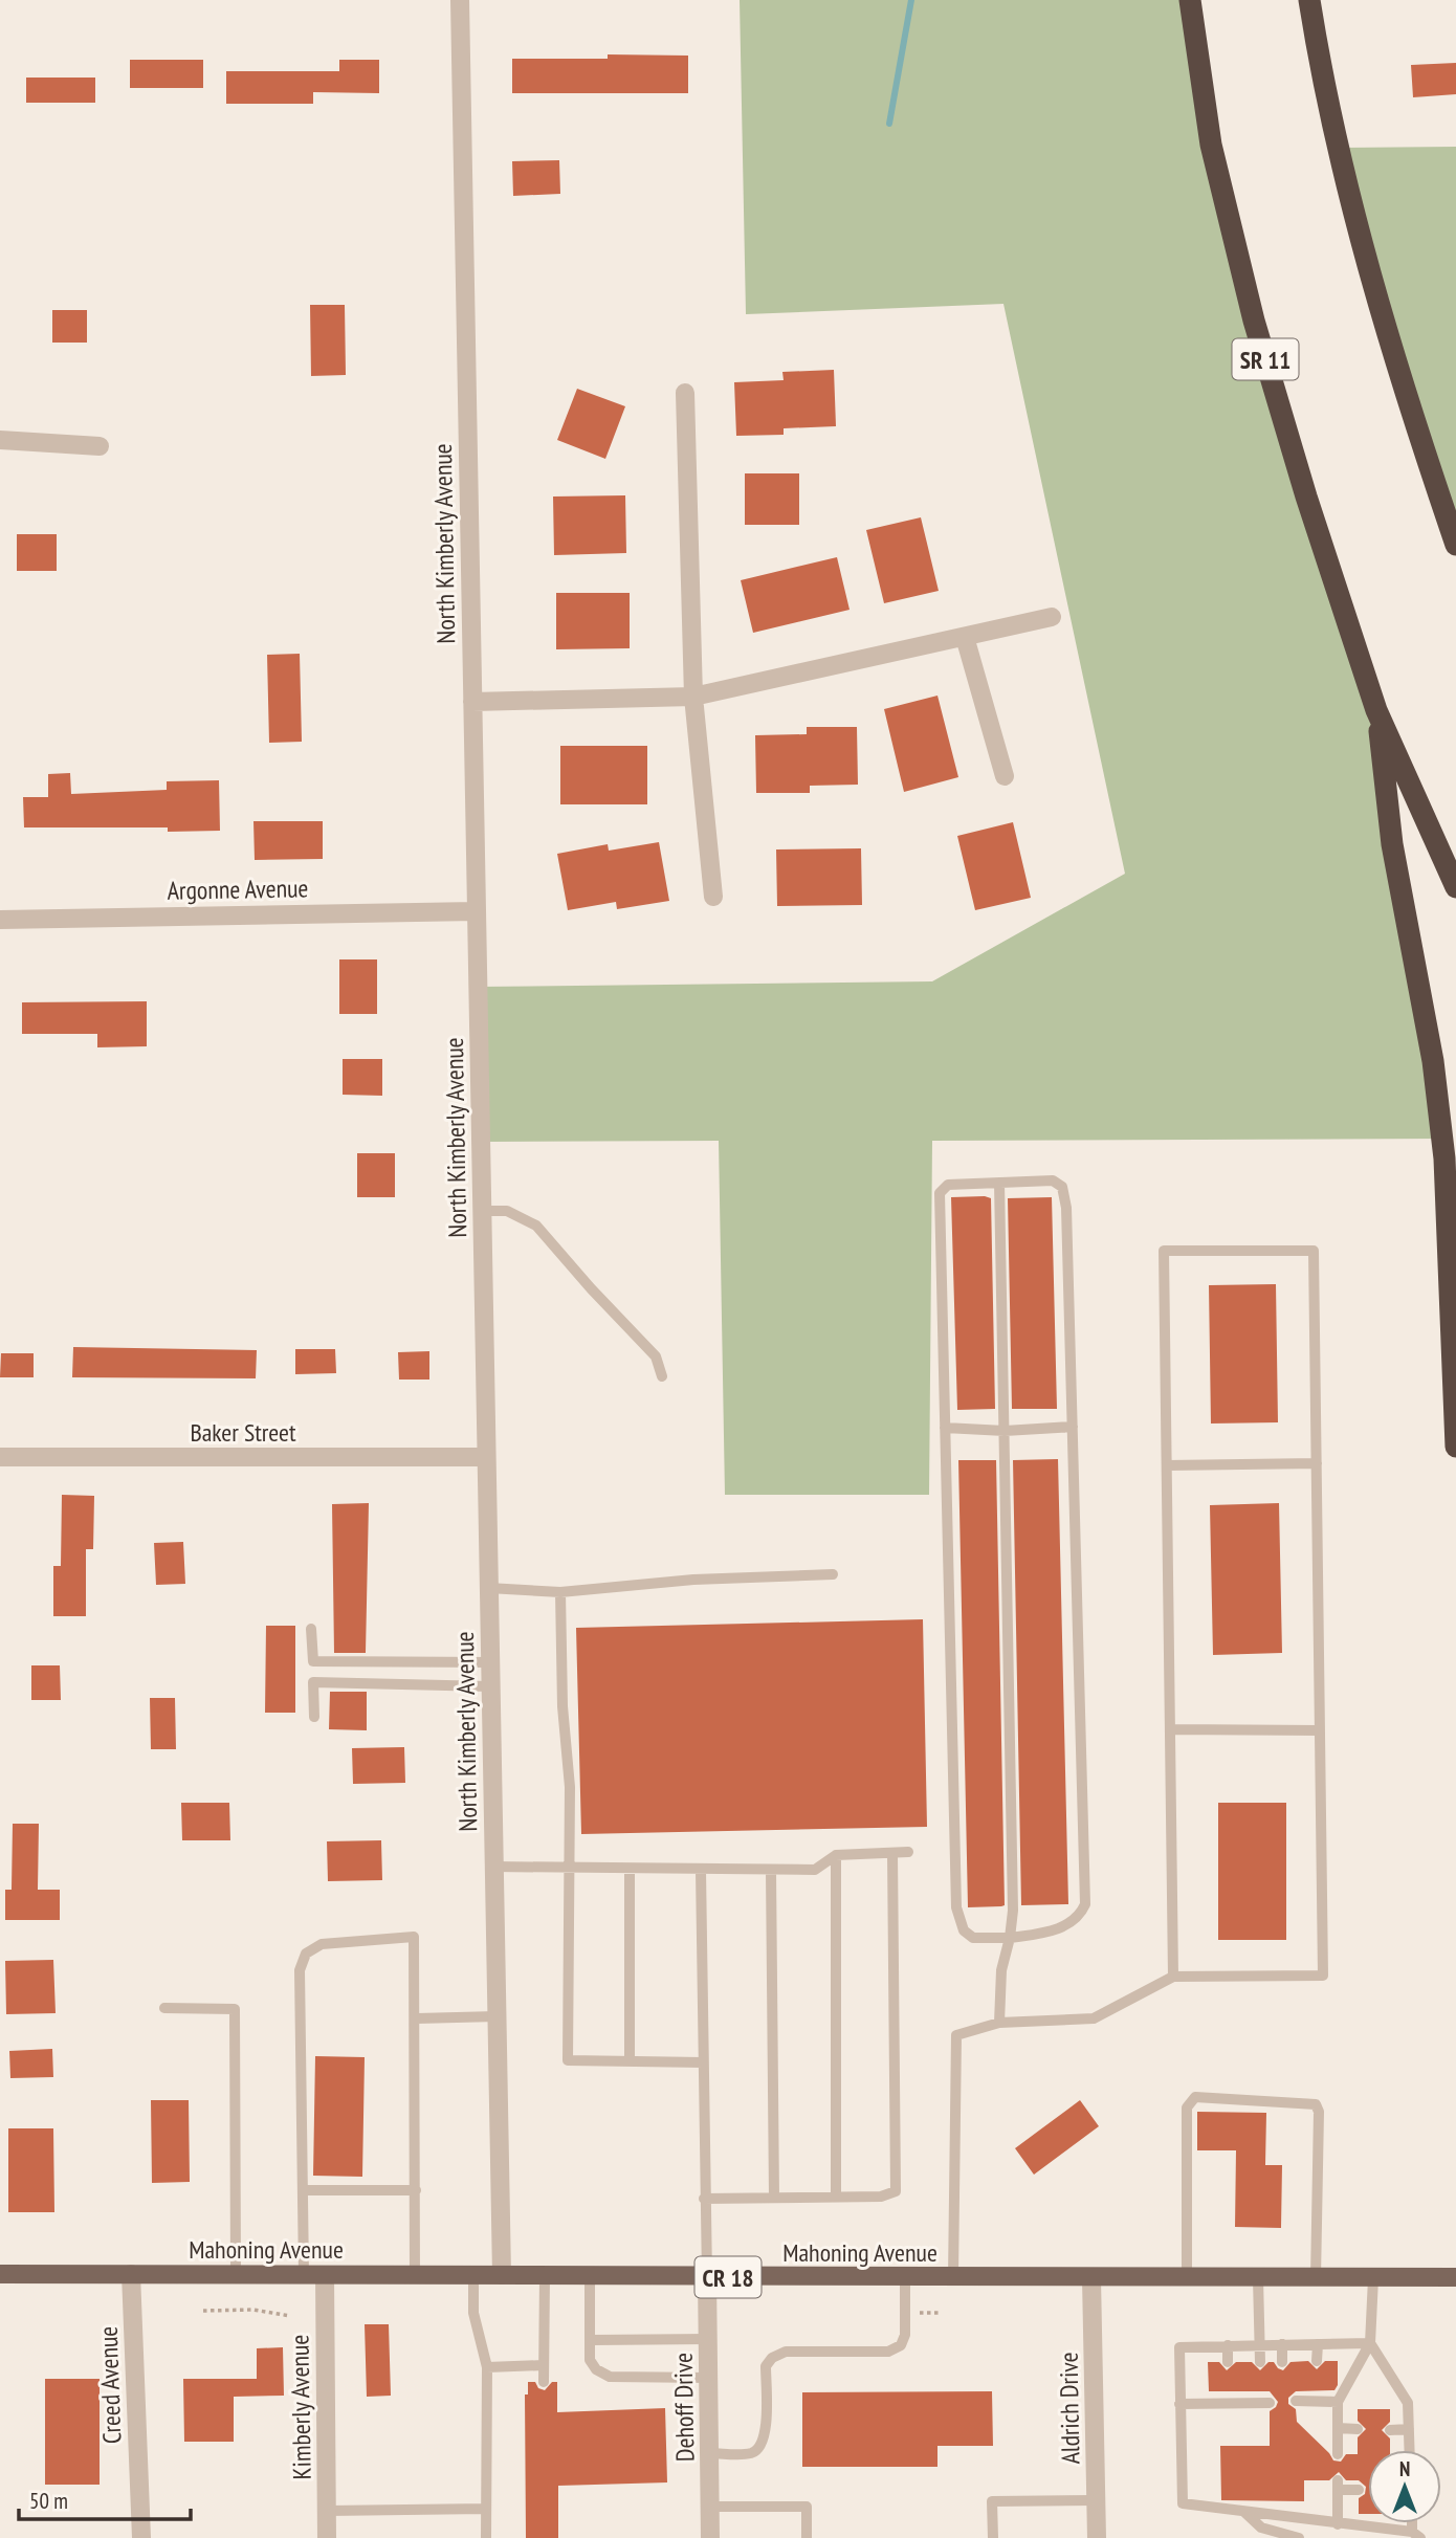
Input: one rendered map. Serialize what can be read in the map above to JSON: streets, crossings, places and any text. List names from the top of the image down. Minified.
{"streets":{"highway":["SR 11"],"main road":["Mahoning Avenue","CR 18"],"street":["North Kimberly Avenue","Argonne Avenue","Baker Street","Creed Avenue","Kimberly Avenue","Dehoff Drive","Aldrich Drive"]},"crossings":[["North Kimberly Avenue","Argonne Avenue"],["North Kimberly Avenue","Baker Street"],["North Kimberly Avenue","Mahoning Avenue"],["Mahoning Avenue","Creed Avenue"],["Mahoning Avenue","Kimberly Avenue"],["Mahoning Avenue","Dehoff Drive"],["Mahoning Avenue","Aldrich Drive"]],"scale_bar":"50 m","north":"top"}
